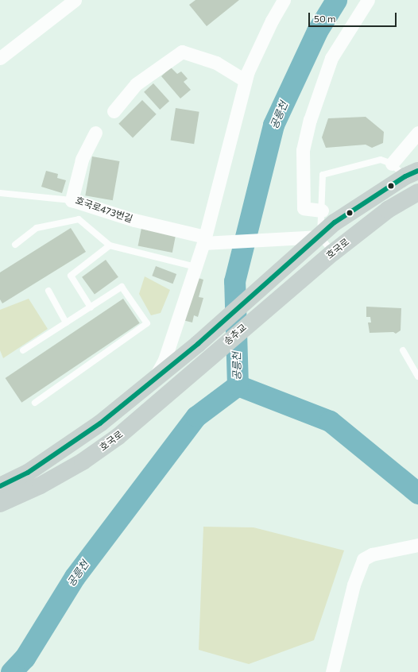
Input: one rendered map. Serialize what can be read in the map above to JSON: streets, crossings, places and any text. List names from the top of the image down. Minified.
{"streets":{"street":["호국로473번길","호국로","송추교"]},"crossings":[["호국로473번길","송추교"],["호국로","송추교"]],"water":["공릉천"],"scale_bar":"50 m"}
